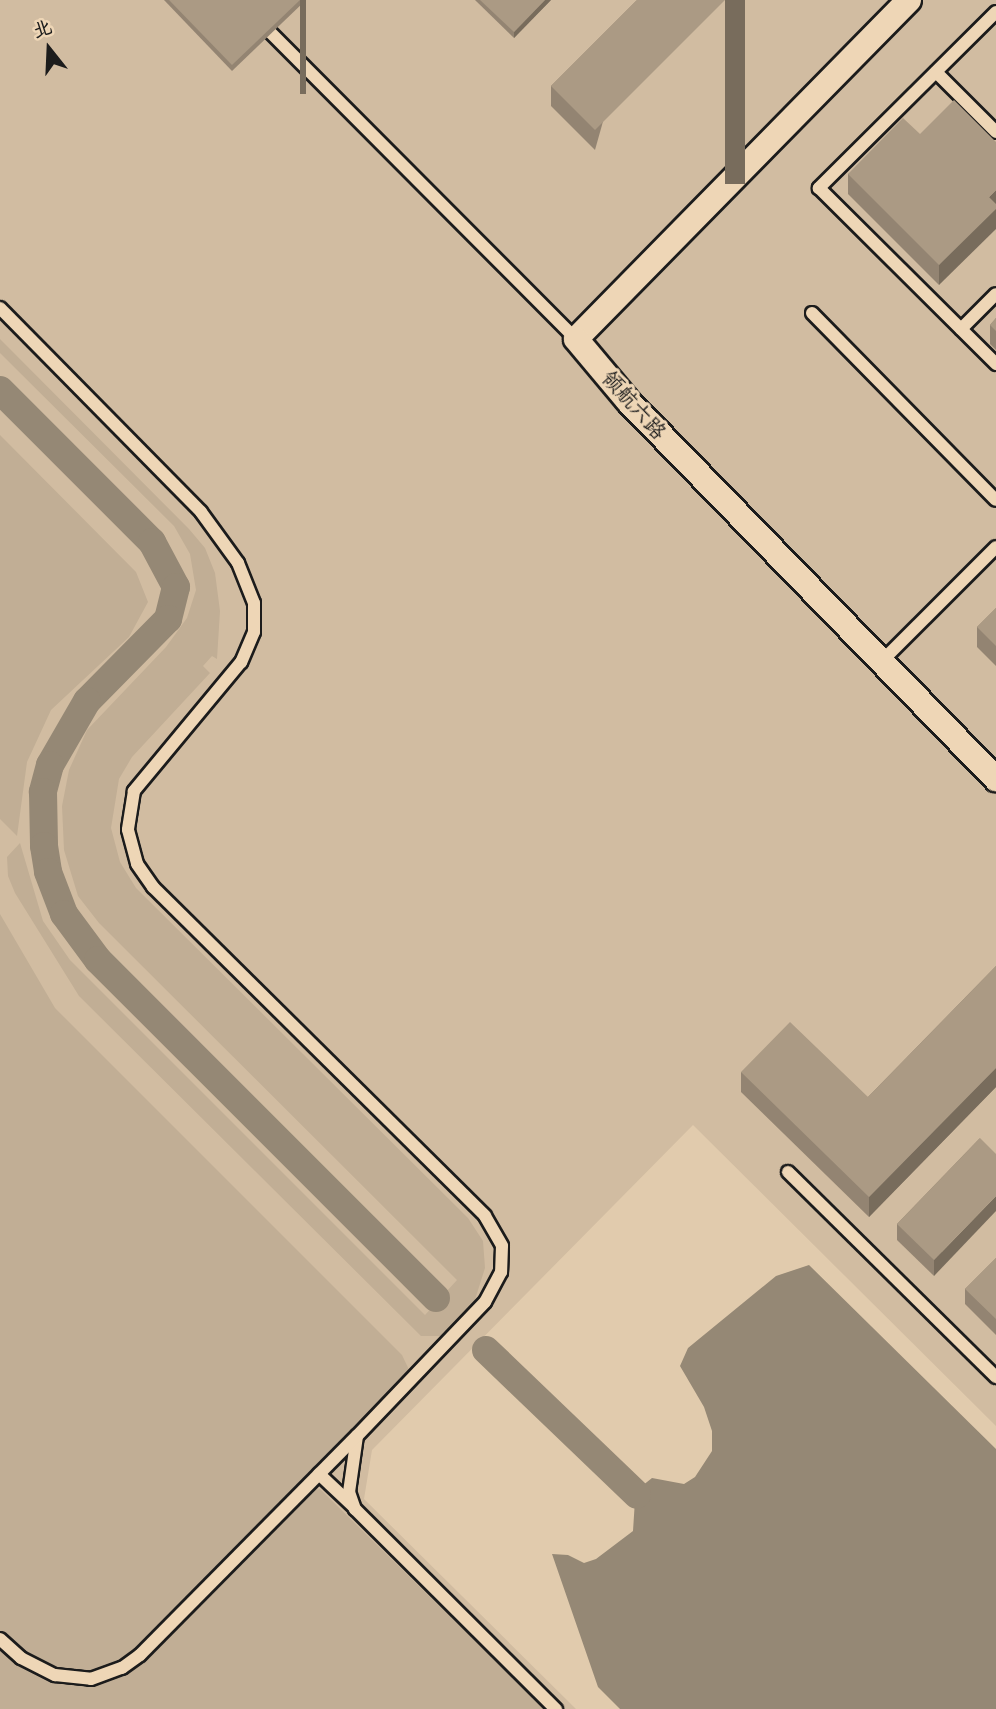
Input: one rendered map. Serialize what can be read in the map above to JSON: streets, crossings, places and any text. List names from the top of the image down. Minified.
{"streets":{"street":["领航六路"]},"north":"top"}
